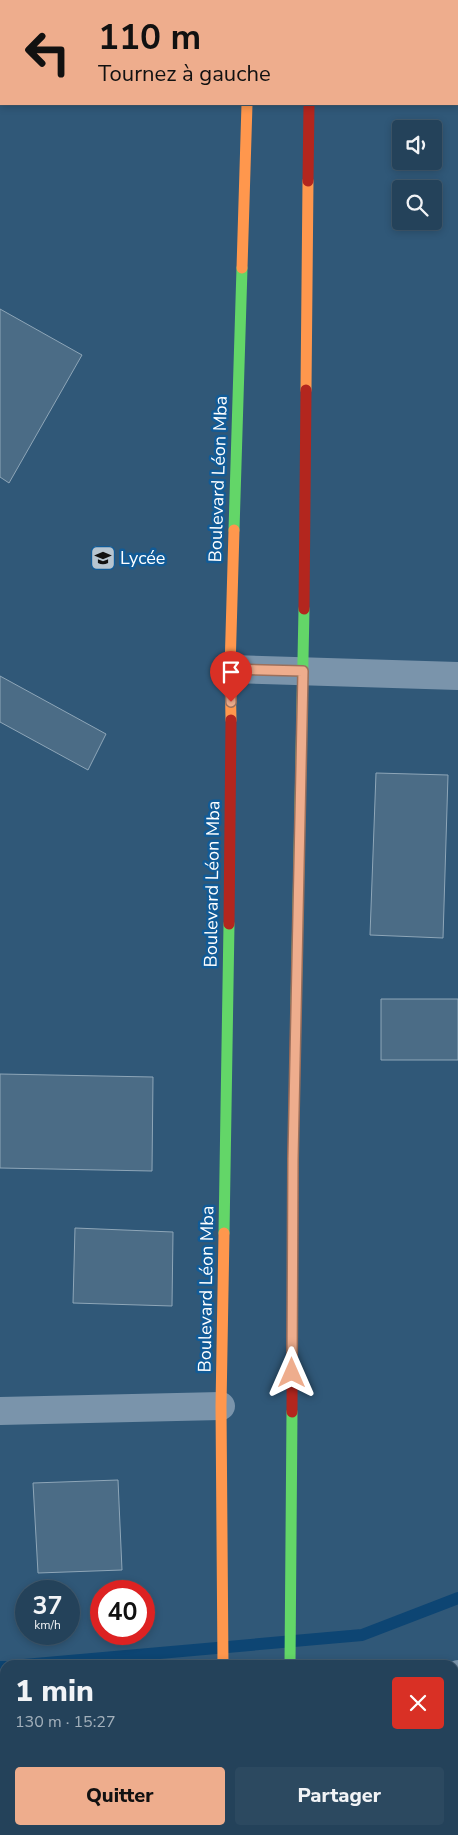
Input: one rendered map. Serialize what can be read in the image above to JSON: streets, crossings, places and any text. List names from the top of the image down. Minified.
{"streets":{"street":["Boulevard Léon Mba"]},"places":{"school or university":["Lycée"]},"page":{"turn":["110 m","Tournez à gauche"],"speed":"37 km/h","limit":"40","heading":["1 min","130 m · 15:27"],"buttons":["Quitter","Partager"]}}
